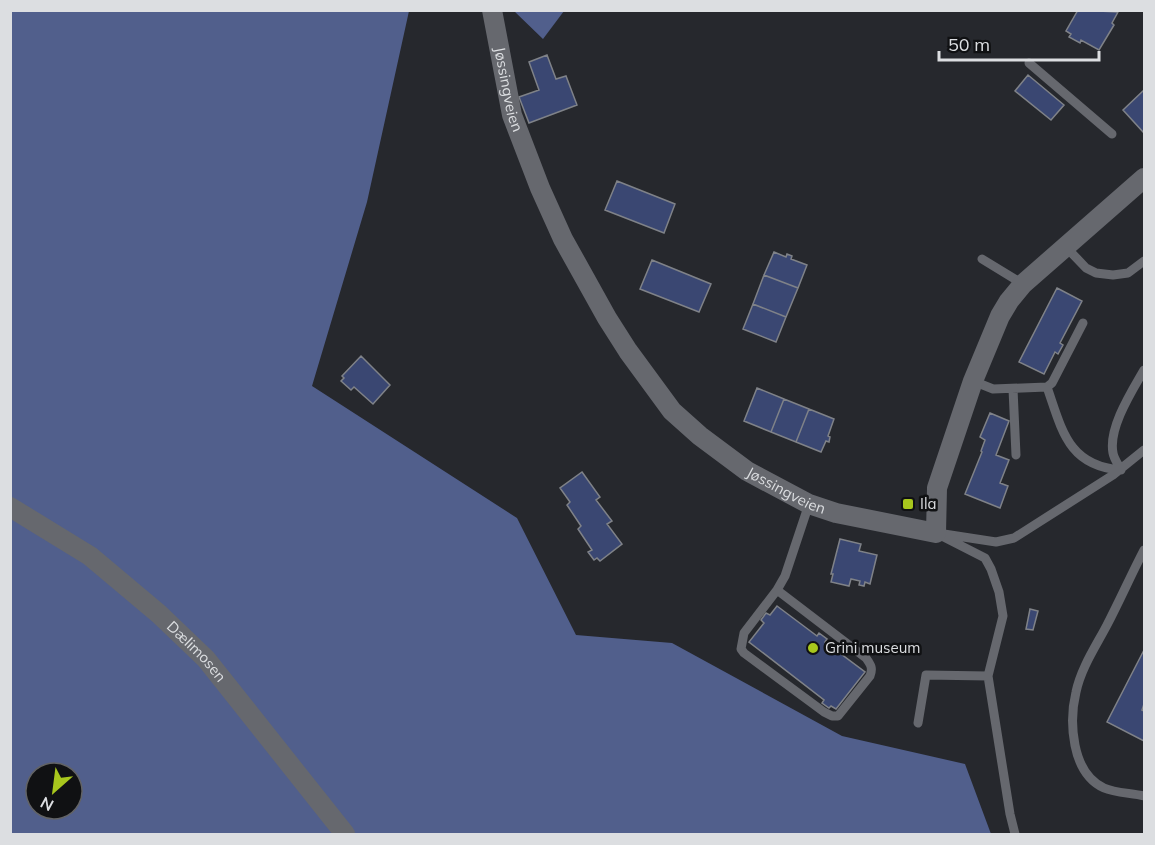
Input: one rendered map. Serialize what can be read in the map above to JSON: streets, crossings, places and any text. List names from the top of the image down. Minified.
{"streets":{"street":["Jøssingveien","Dælimosen"]},"places":{"transit":["Ila"],"other":["Grini museum"]},"scale_bar":"50 m","north":"bottom left"}
